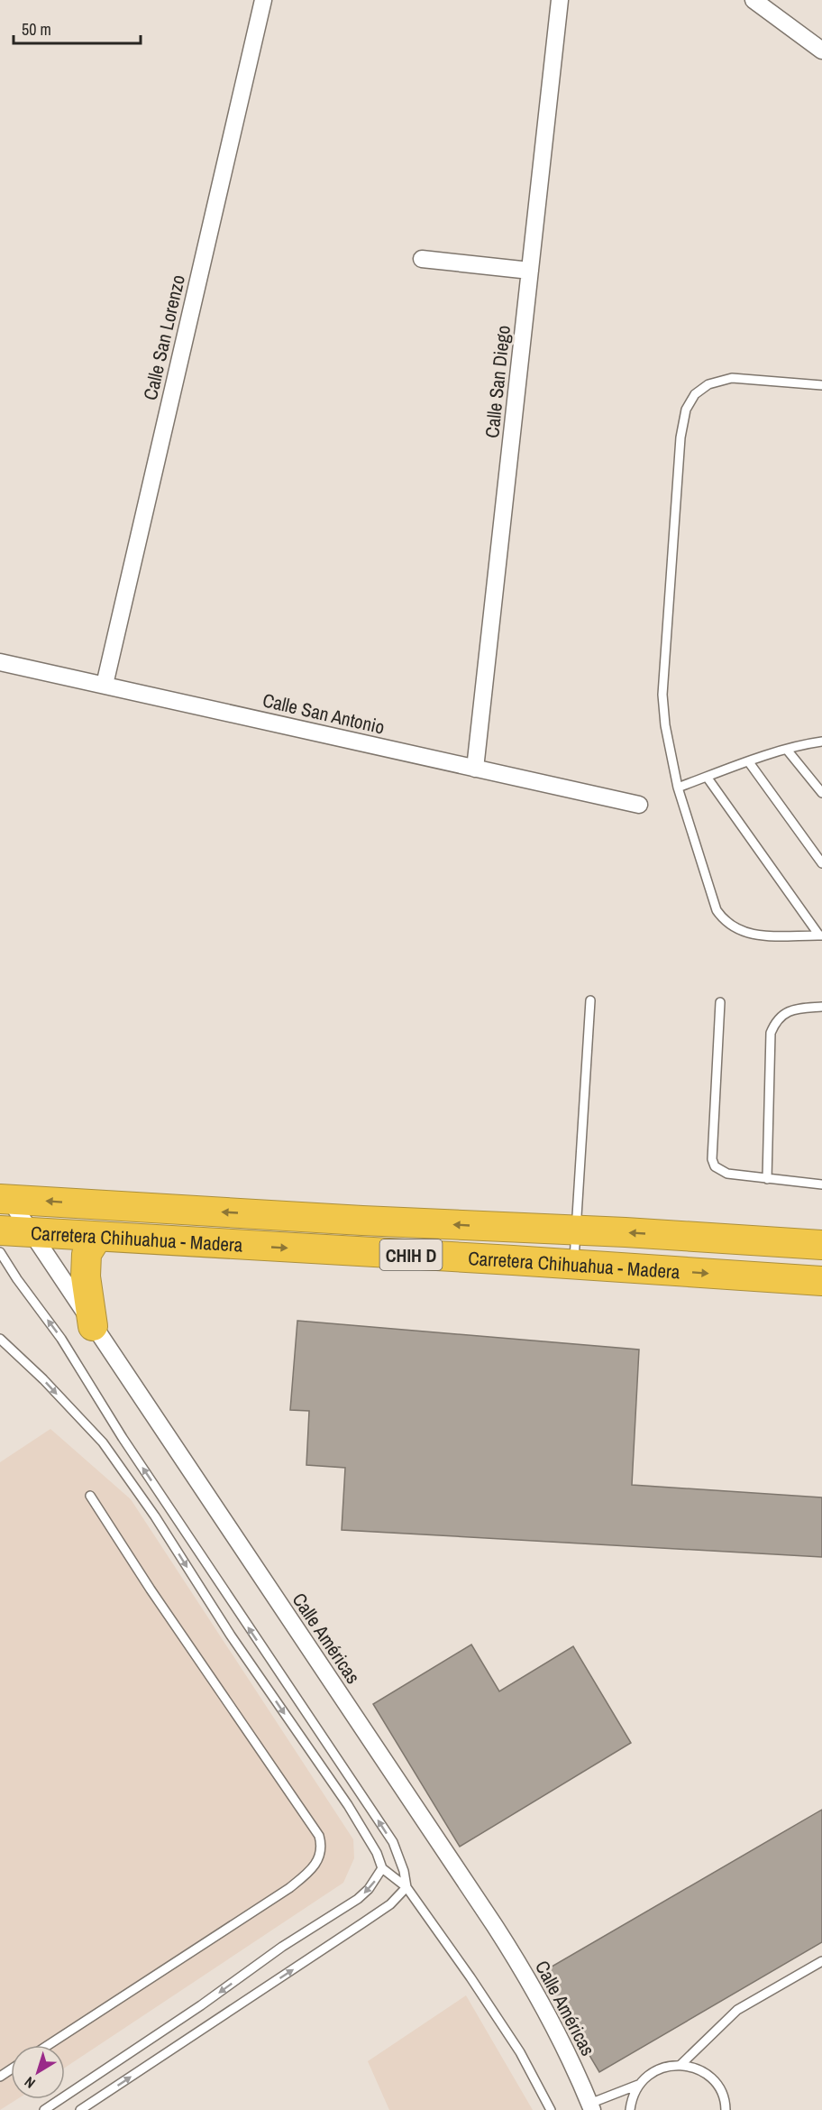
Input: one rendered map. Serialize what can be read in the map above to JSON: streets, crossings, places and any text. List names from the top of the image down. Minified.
{"streets":{"highway":["Carretera Chihuahua - Madera","CHIH D"],"street":["Calle San Lorenzo","Calle San Diego","Calle San Antonio","Calle Américas"]},"crossings":[["Calle San Lorenzo","Calle San Antonio"],["Calle San Diego","Calle San Antonio"],["Carretera Chihuahua - Madera","Calle Américas"]],"scale_bar":"50 m","north":"bottom left"}
